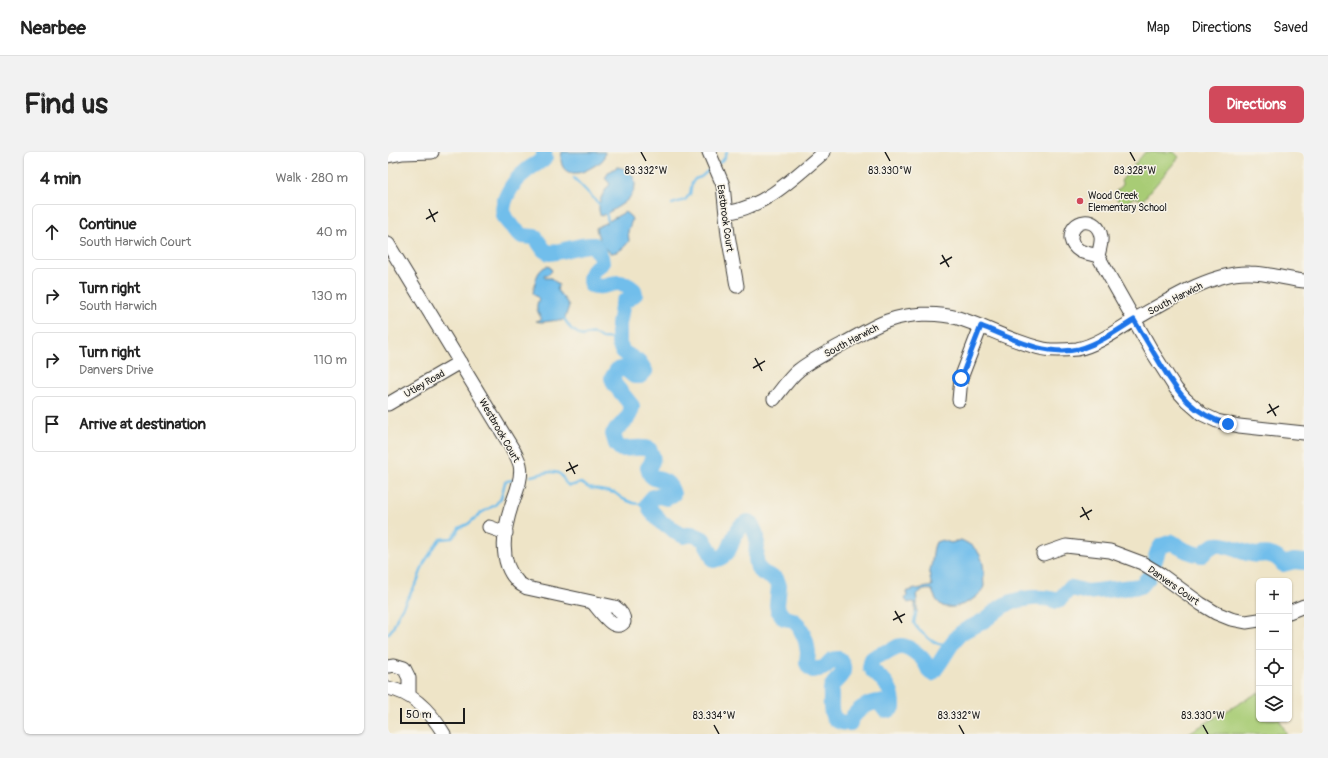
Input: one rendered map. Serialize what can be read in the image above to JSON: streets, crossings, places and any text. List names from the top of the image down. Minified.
{"streets":{"street":["Eastbrook Court","South Harwich","Utley Road","Westbrook Court","Danvers Court"]},"crossings":[["Utley Road","Westbrook Court"]],"places":["Wood Creek Elementary School"],"scale_bar":"50 m","page":{"header":"Nearbee","nav":["Map","Directions","Saved"],"buttons":"Directions","title":"Find us","heading":["4 min","Walk · 280 m"],"list":[["Continue","South Harwich Court","40 m"],["Turn right","South Harwich","130 m"],["Turn right","Danvers Drive","110 m"],"Arrive at destination"],"map_buttons":["+","−"],"scale":"50 m"},"coordinates":["83.332°W","83.330°W","83.328°W","83.334°W"]}
